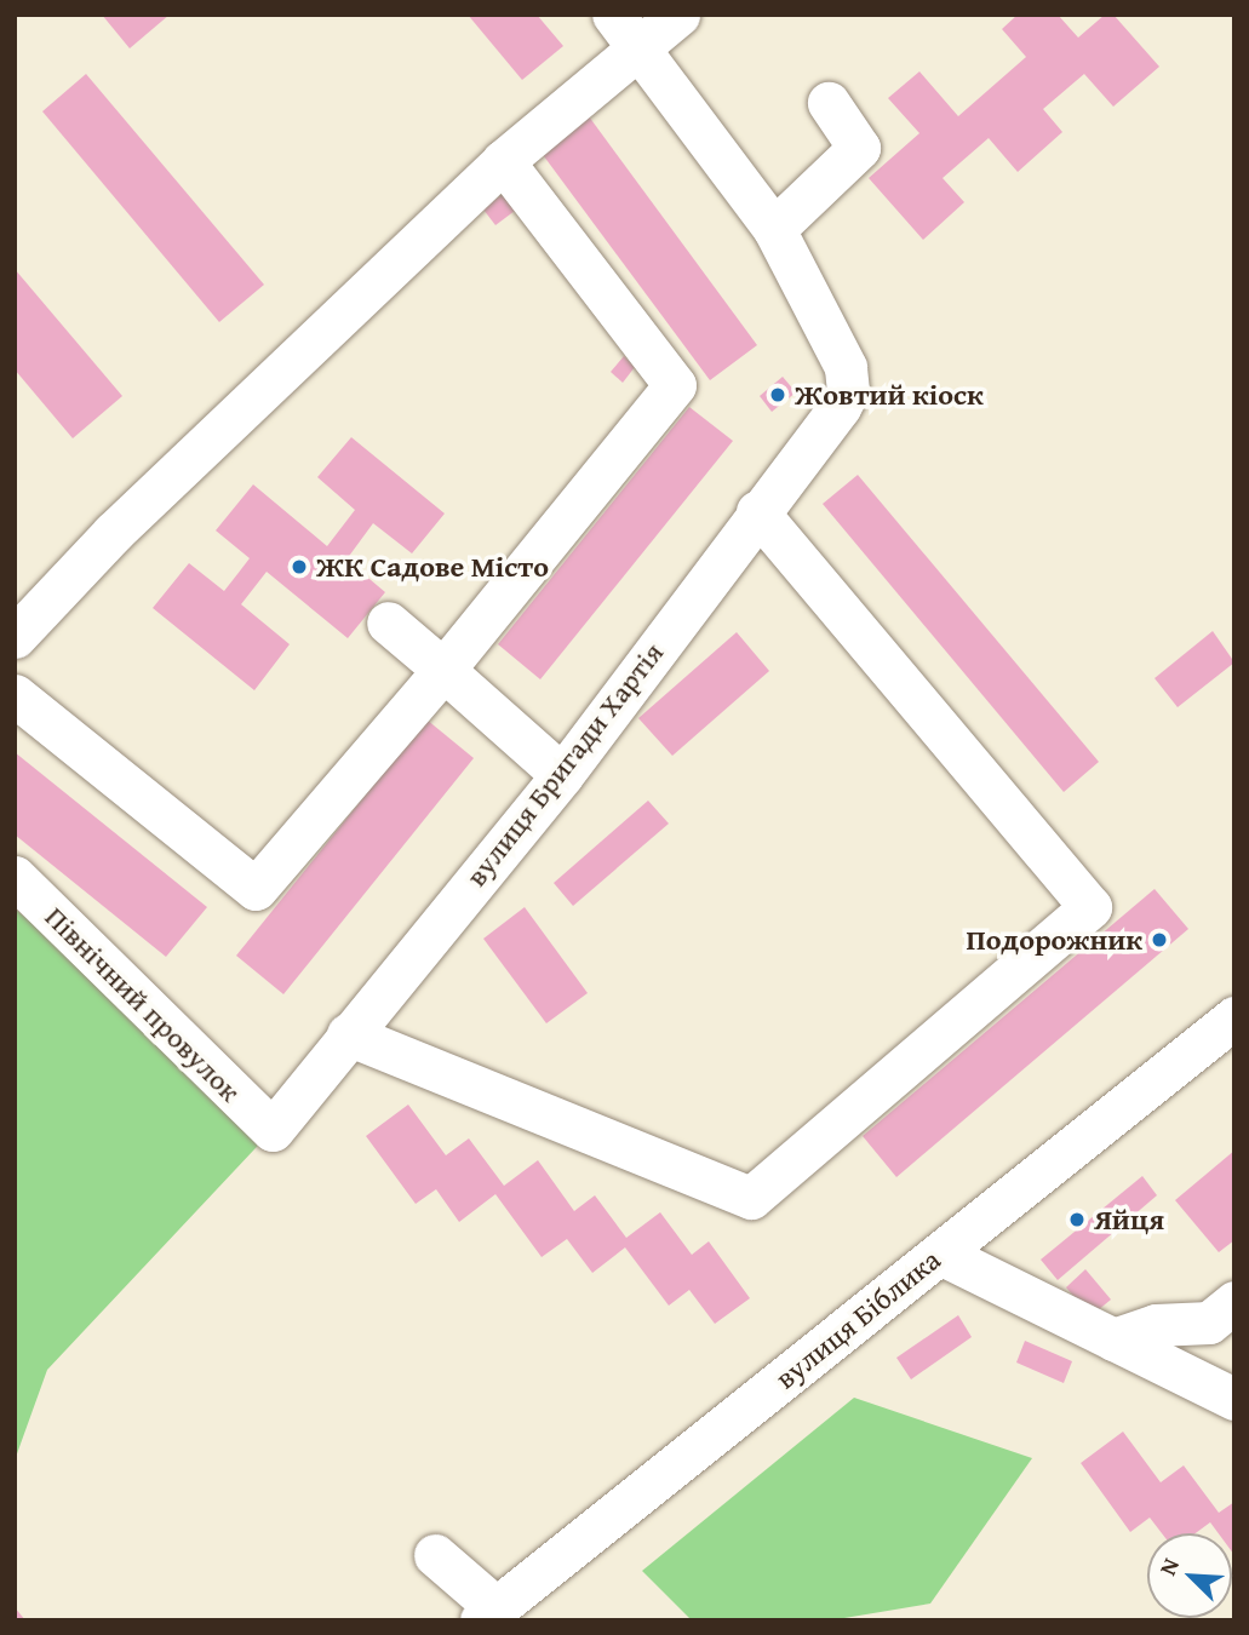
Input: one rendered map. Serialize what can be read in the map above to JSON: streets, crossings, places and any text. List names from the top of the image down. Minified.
{"streets":{"street":["вулиця Бригади Хартія","Північний провулок","вулиця Біблика"]},"crossings":[["вулиця Бригади Хартія","Північний провулок"]],"places":["Жовтий кіоск","ЖК Садове Місто","Подорожник","Яйця"],"north":"top left"}
